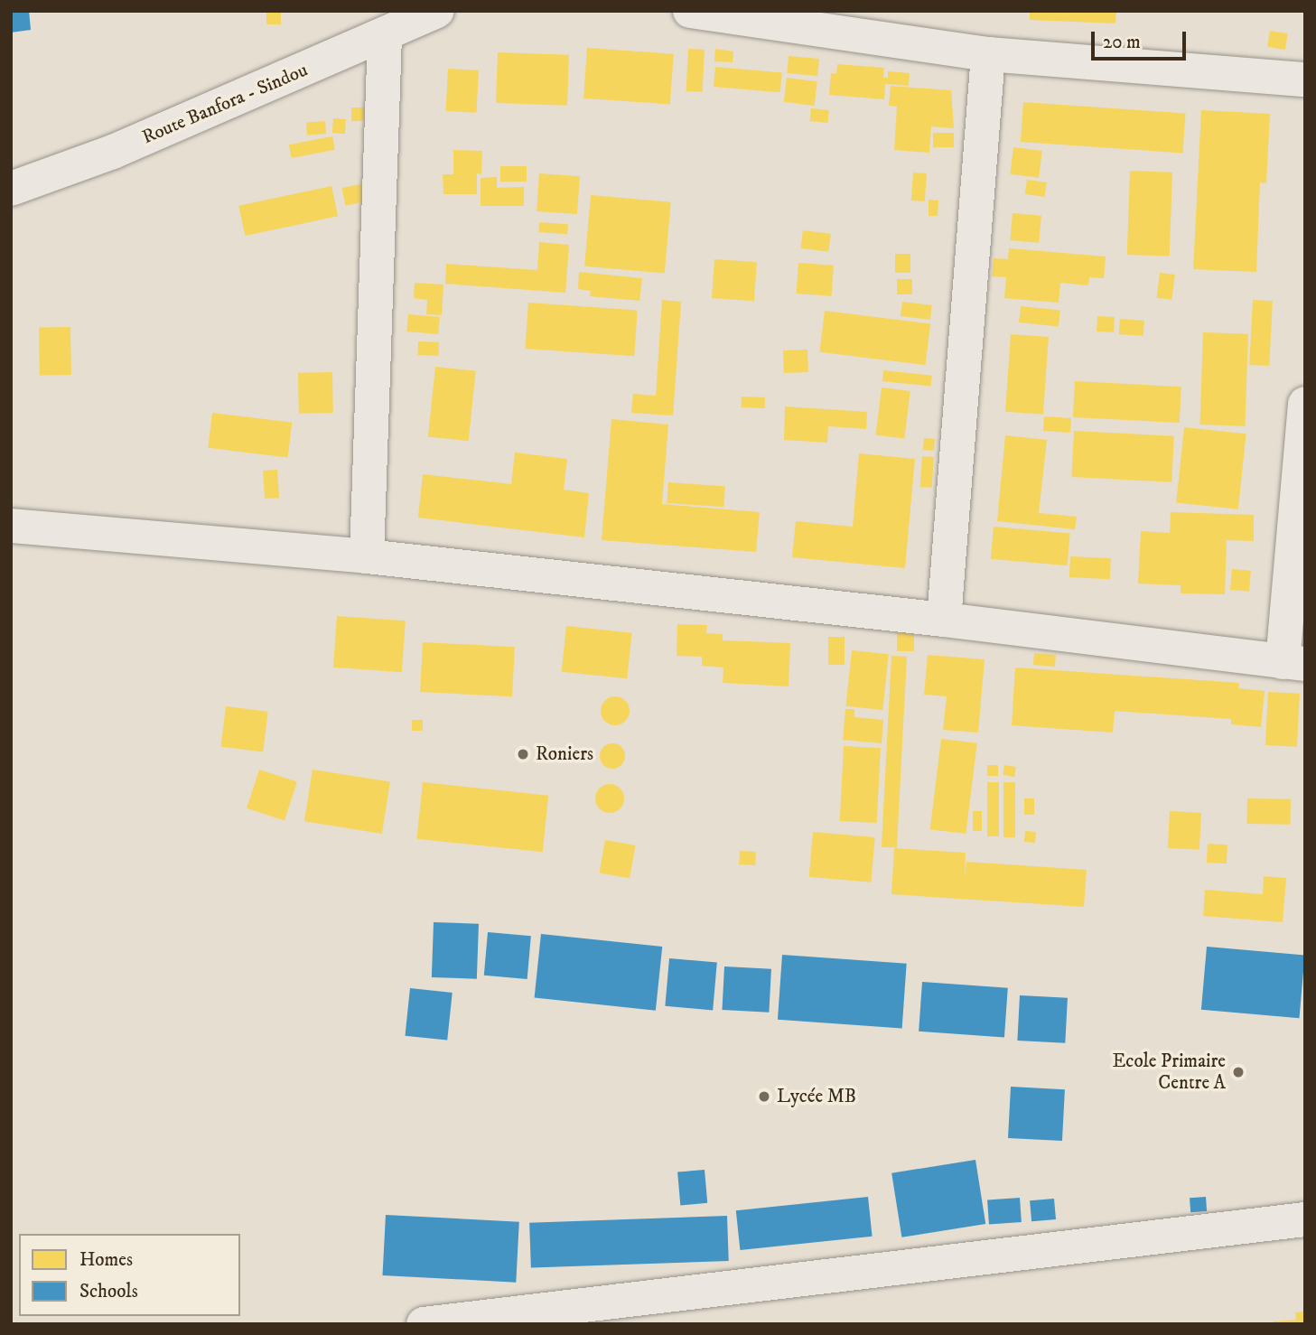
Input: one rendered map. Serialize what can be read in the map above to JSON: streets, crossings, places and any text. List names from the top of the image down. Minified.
{"streets":{"street":["Route Banfora - Sindou"]},"places":["Roniers","Ecole Primaire Centre A","Lycée MB"],"legend":["Homes","Schools"],"scale_bar":"20 m"}
